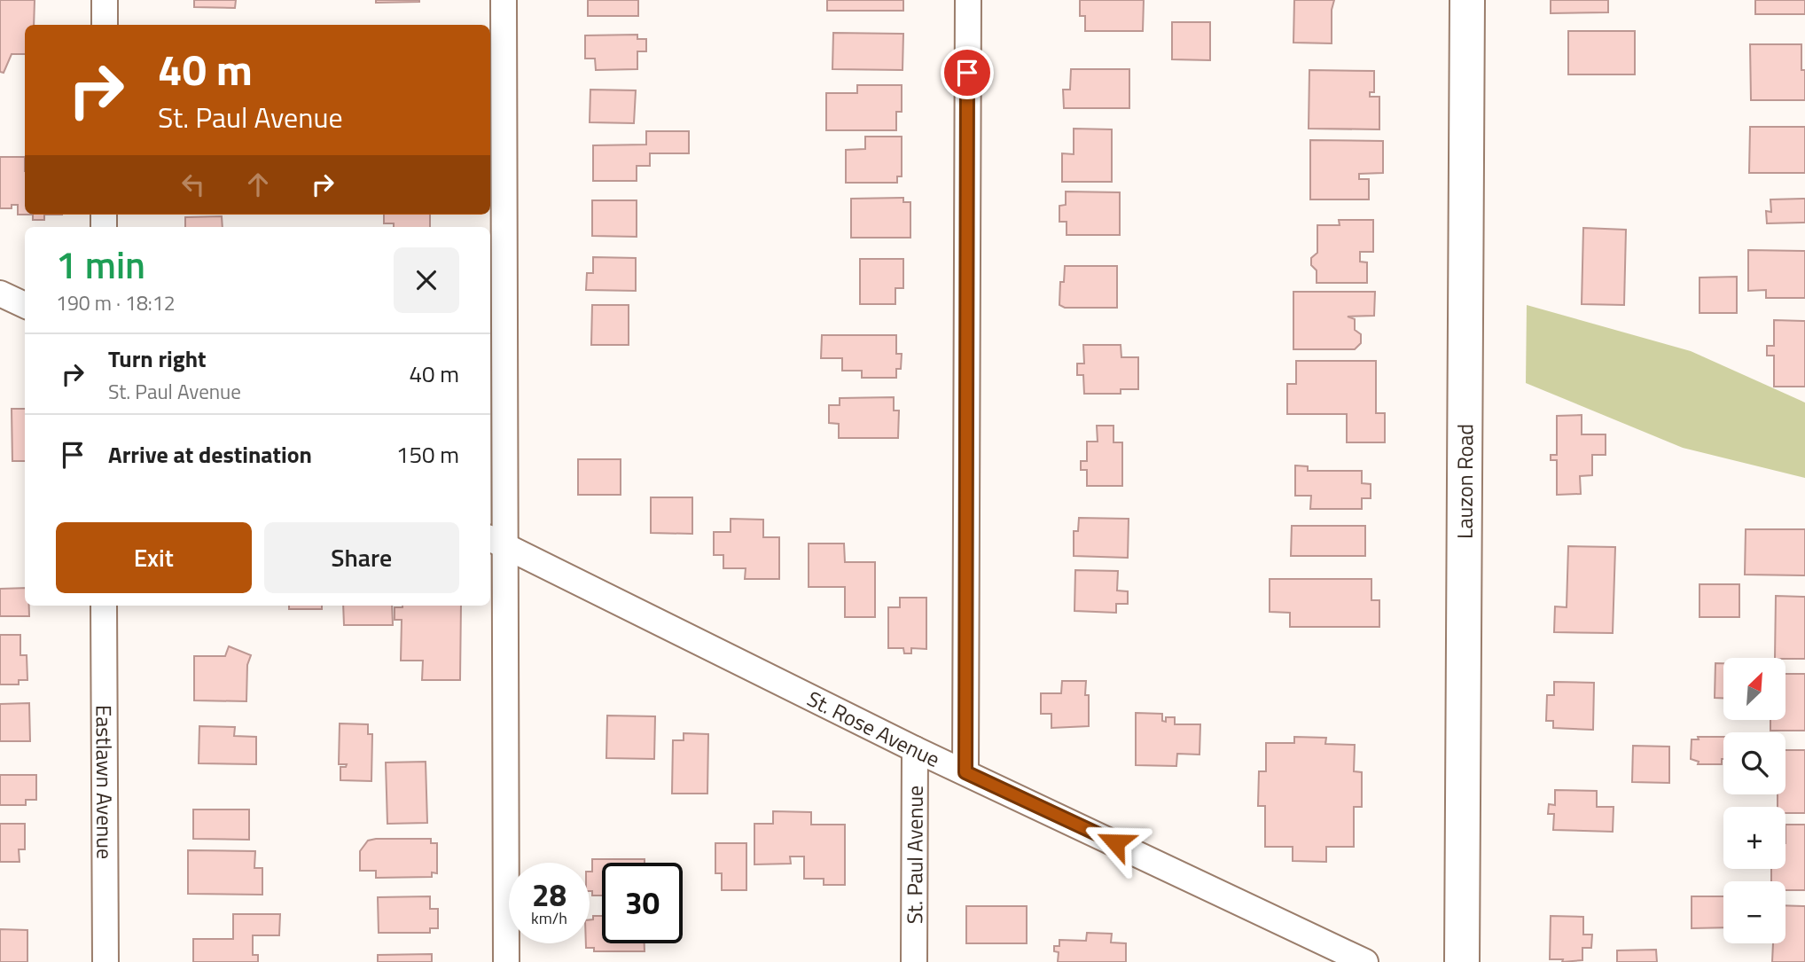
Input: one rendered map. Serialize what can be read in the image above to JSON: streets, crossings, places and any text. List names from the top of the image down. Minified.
{"streets":{"main road":["Lauzon Road"],"street":["St. Rose Avenue","Eastlawn Avenue","St. Paul Avenue"]},"crossings":[["St. Rose Avenue","St. Paul Avenue"]],"north":"top right","page":{"turn":["40 m","St. Paul Avenue"],"heading":["1 min","190 m · 18:12"],"list":[{"name":"Turn right","note":"St. Paul Avenue","value":"40 m"},{"name":"Arrive at destination","value":"150 m"}],"buttons":["Exit","Share"],"map_buttons":["+","−"],"speed":"28 km/h","limit":"30"}}
